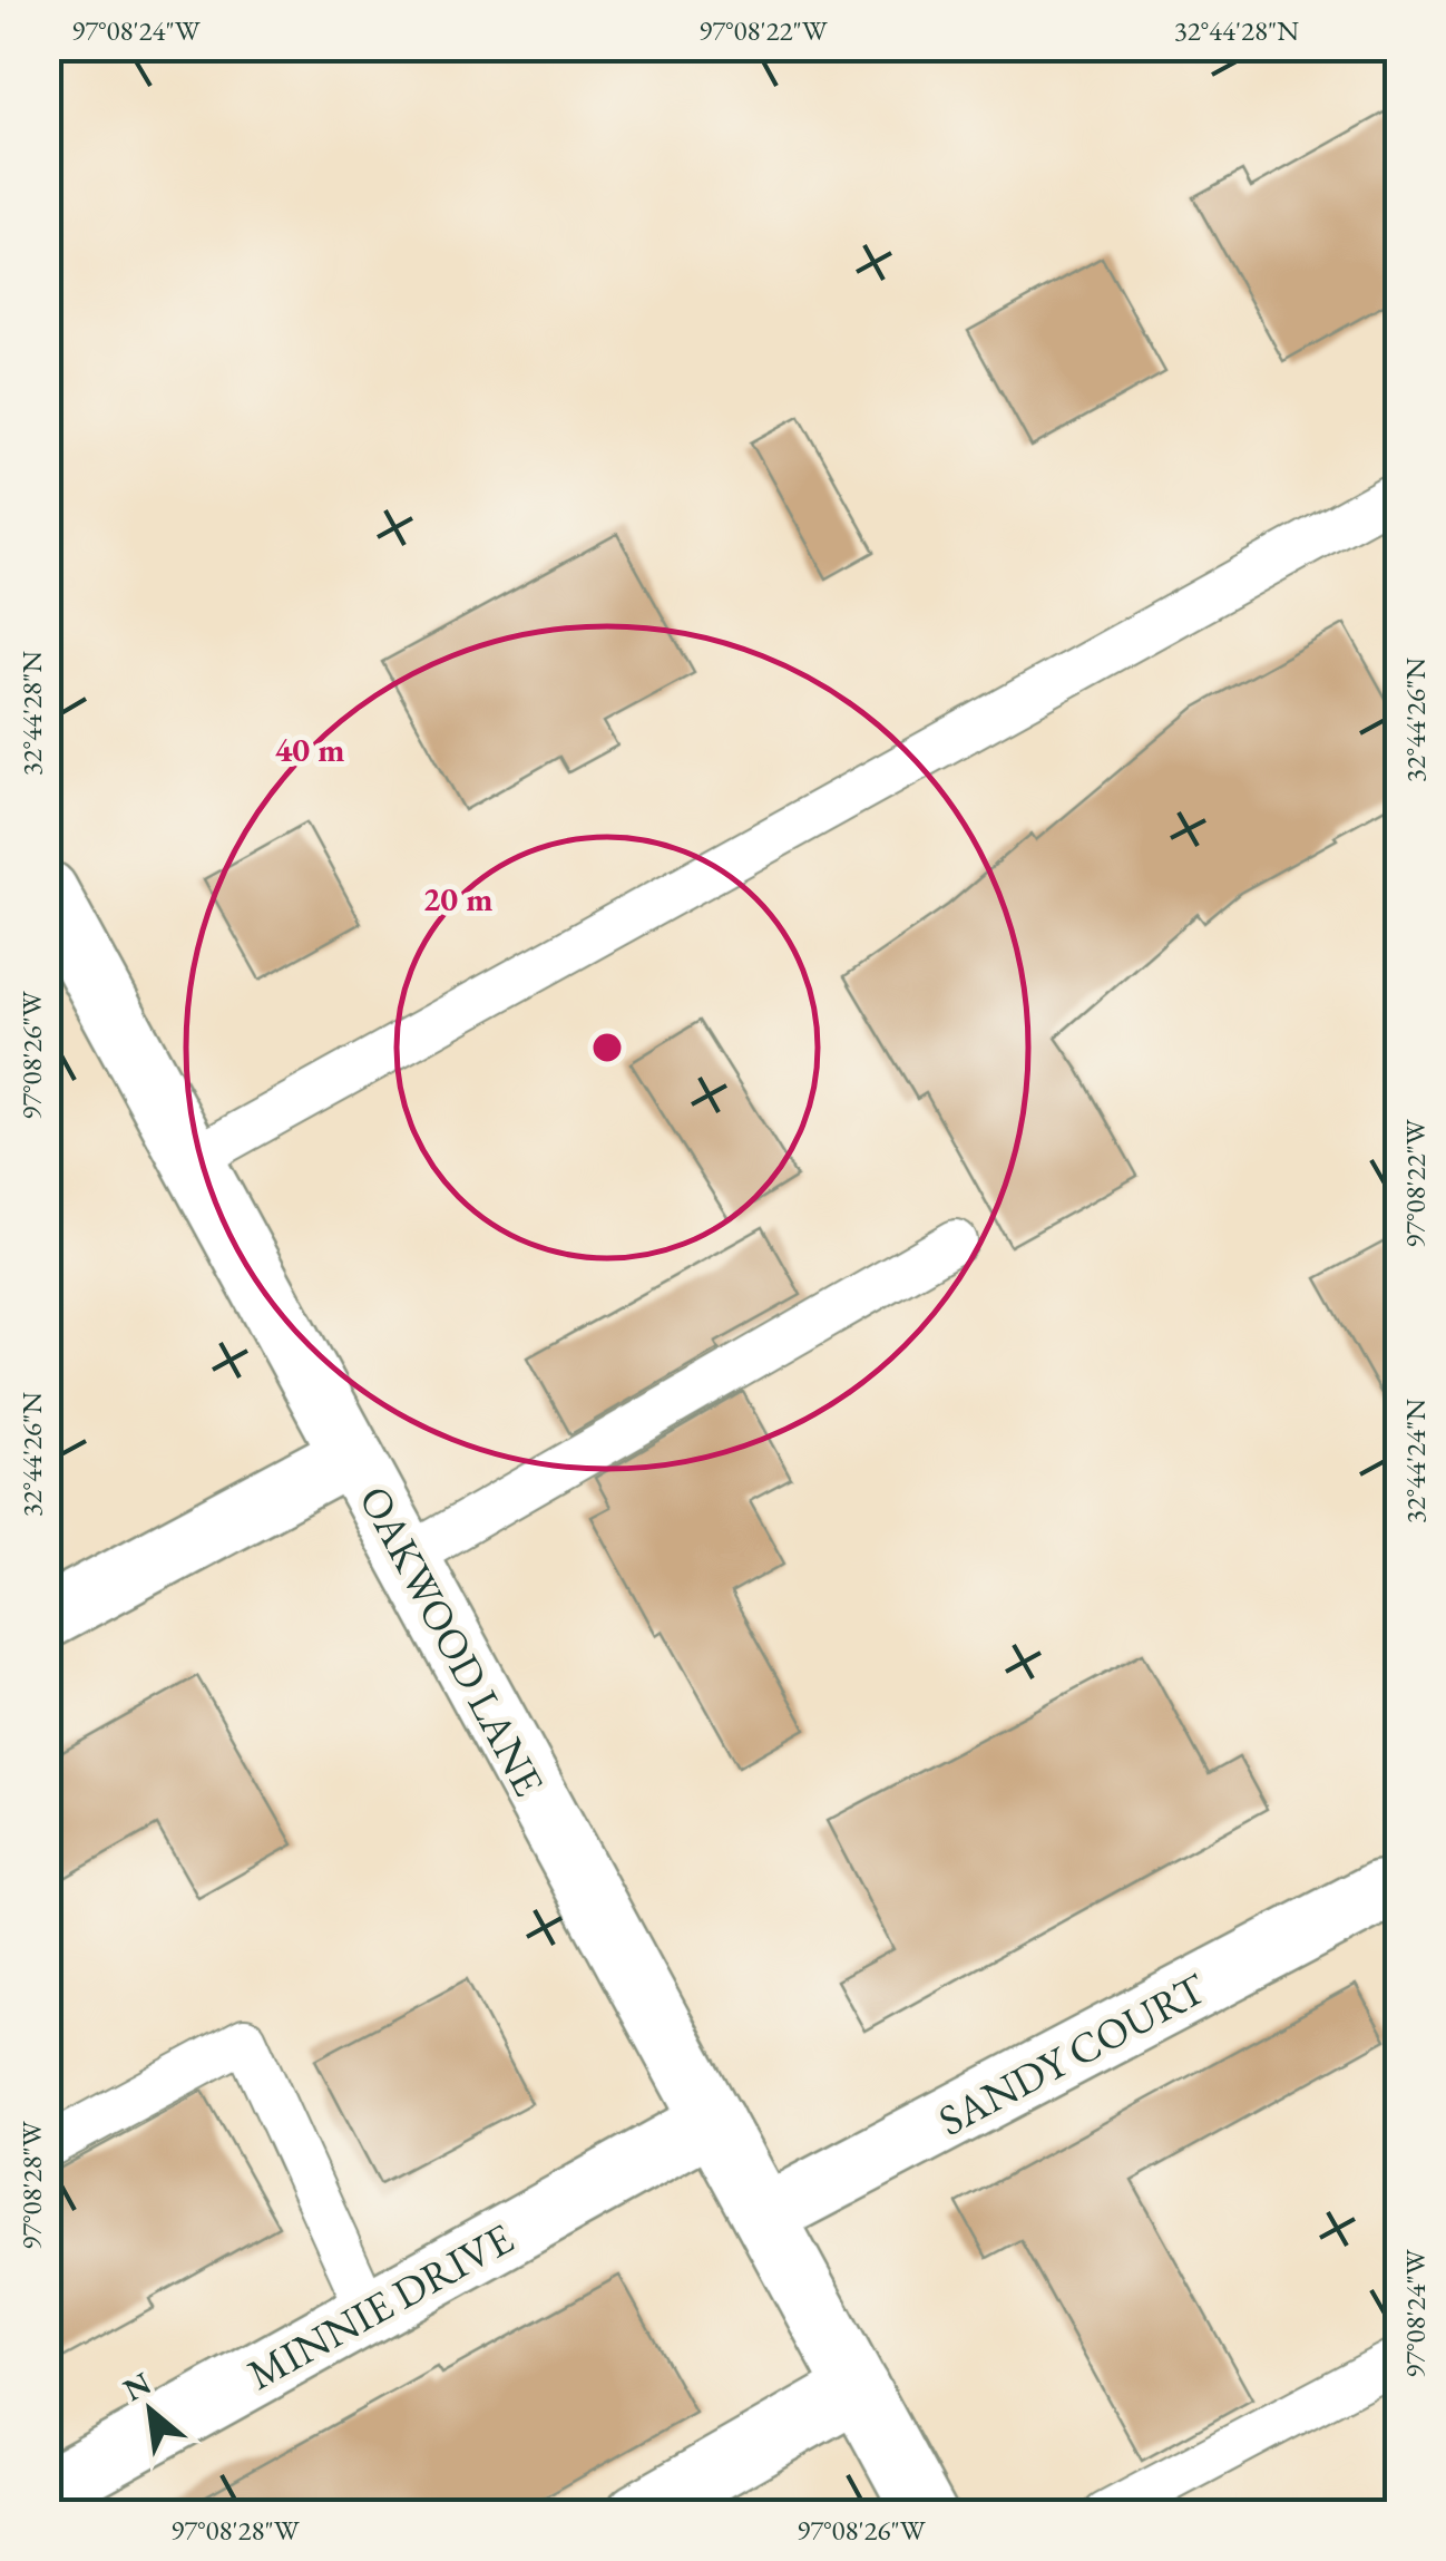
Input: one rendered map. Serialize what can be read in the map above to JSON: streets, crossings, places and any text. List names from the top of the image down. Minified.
{"streets":{"street":["OAKWOOD LANE","SANDY COURT","MINNIE DRIVE"]},"crossings":[["OAKWOOD LANE","SANDY COURT"],["OAKWOOD LANE","MINNIE DRIVE"]],"north":"top left","coordinates":["97°08'24\"W","97°08'22\"W","32°44'28\"N","32°44'26\"N","97°08'26\"W","32°44'24\"N","97°08'28\"W"],"rings":["40 m","20 m"]}
